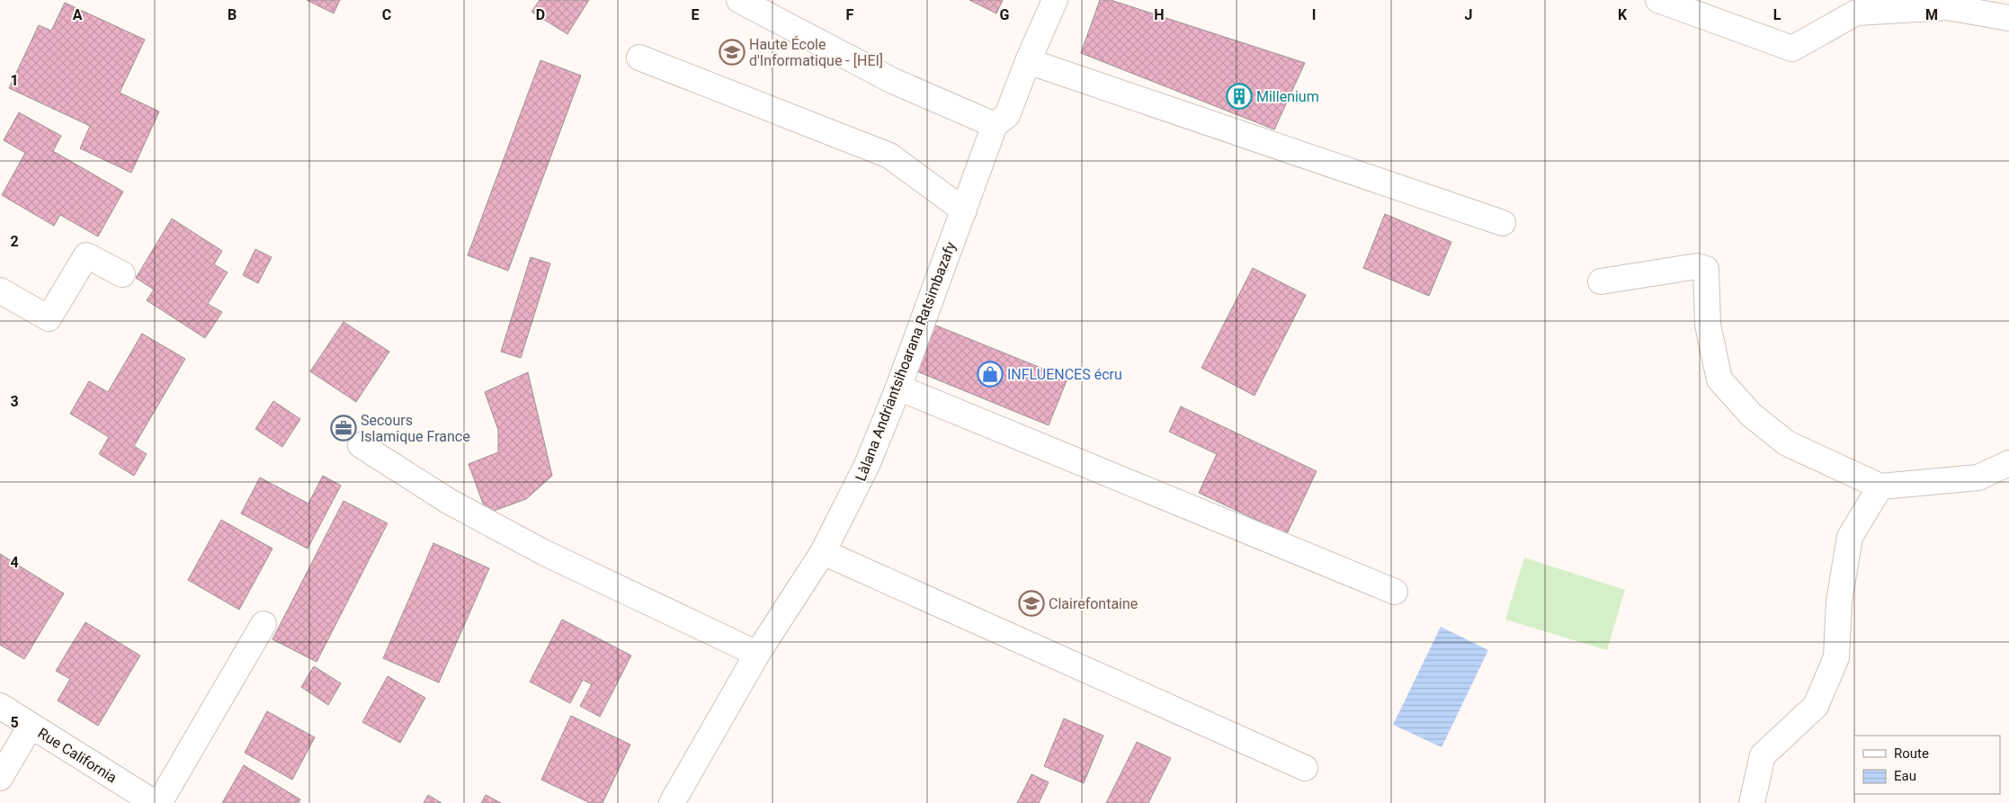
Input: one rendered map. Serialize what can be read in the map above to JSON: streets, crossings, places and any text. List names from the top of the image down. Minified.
{"streets":{"street":["Làlana Andriantsihoarana Ratsimbazafy","Rue California"]},"places":{"school or university":["Haute École d'Informatique - [HEI]","Clairefontaine"],"building":["Millenium"],"shop":["INFLUENCES écru"],"office":["Secours Islamique France"]},"legend":["Route","Eau"],"grid":{"columns":["A","B","C","D","E","F","G","H","I","J","K","L","M"],"rows":["1","2","3","4","5"]}}
